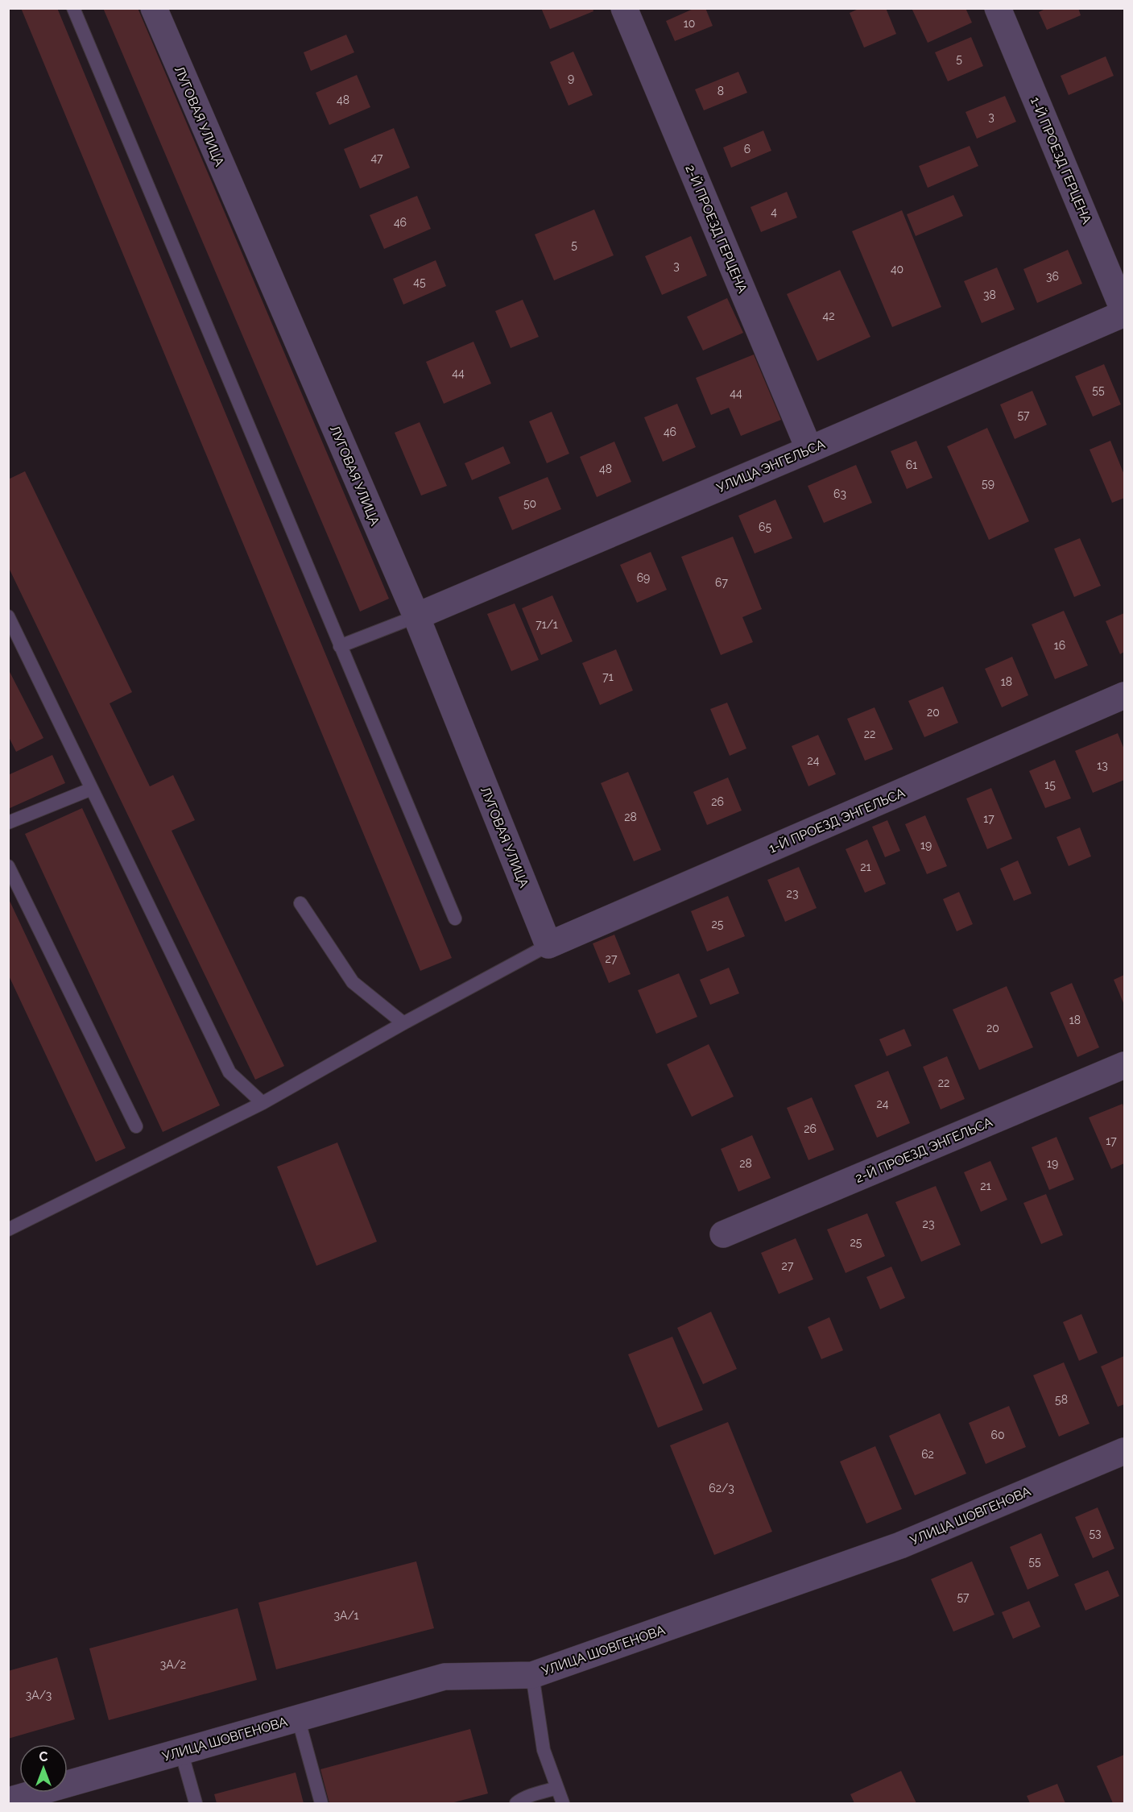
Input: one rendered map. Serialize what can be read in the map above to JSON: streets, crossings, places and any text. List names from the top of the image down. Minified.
{"streets":{"street":["ЛУГОВАЯ УЛИЦА","1-Й ПРОЕЗД ГЕРЦЕНА","2-Й ПРОЕЗД ГЕРЦЕНА","УЛИЦА ЭНГЕЛЬСА","1-Й ПРОЕЗД ЭНГЕЛЬСА","2-Й ПРОЕЗД ЭНГЕЛЬСА","УЛИЦА ШОВГЕНОВА"]},"crossings":[["ЛУГОВАЯ УЛИЦА","УЛИЦА ЭНГЕЛЬСА"],["ЛУГОВАЯ УЛИЦА","1-Й ПРОЕЗД ЭНГЕЛЬСА"],["1-Й ПРОЕЗД ГЕРЦЕНА","УЛИЦА ЭНГЕЛЬСА"],["2-Й ПРОЕЗД ГЕРЦЕНА","УЛИЦА ЭНГЕЛЬСА"]],"house_numbers":["10","5","9","8","48","3","6","47","4","46","5","3","40","36","45","38","42","44","55","44","57","46","61","48","59","63","50","65","69","67","71/1","16","71","18","20","22","24","13","15","26","28","17","19","21","23","25","27","18","20","22","24","26","17","28","19","21","23","25","27","58","60","62","62/3","53","55","57","3А/1","3А/2","3А/3"],"north":"top"}
